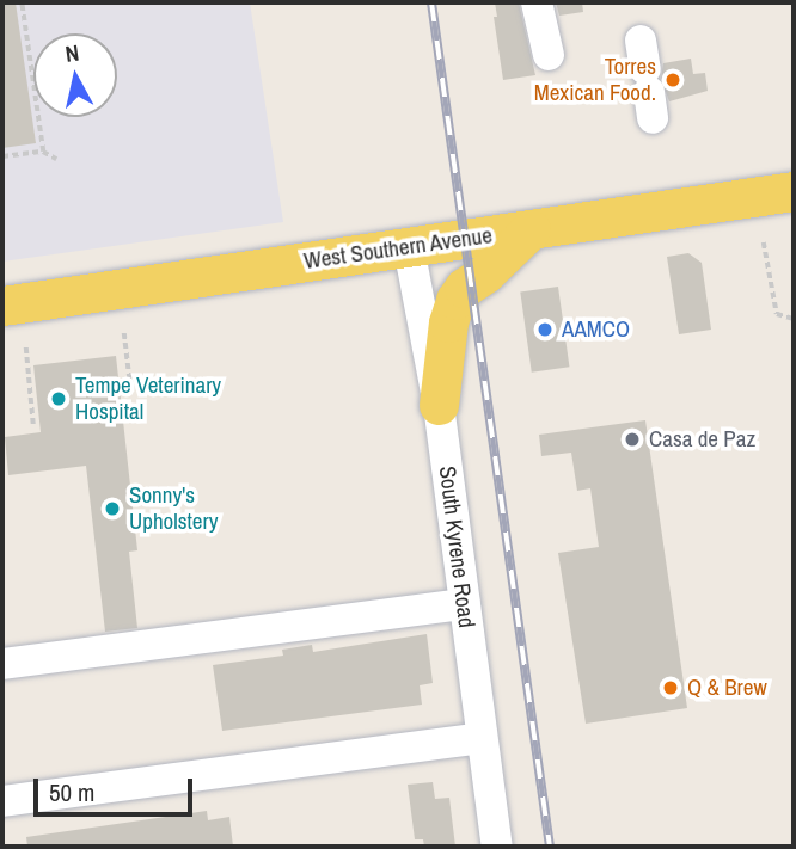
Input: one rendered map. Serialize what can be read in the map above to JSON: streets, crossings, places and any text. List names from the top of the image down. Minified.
{"streets":{"main road":["West Southern Avenue"],"street":["South Kyrene Road"]},"crossings":[["West Southern Avenue","South Kyrene Road"]],"places":["Torres Mexican Food.","AAMCO","Tempe Veterinary Hospital","Casa de Paz","Sonny's Upholstery","Q & Brew"],"scale_bar":"50 m","north":"top"}
